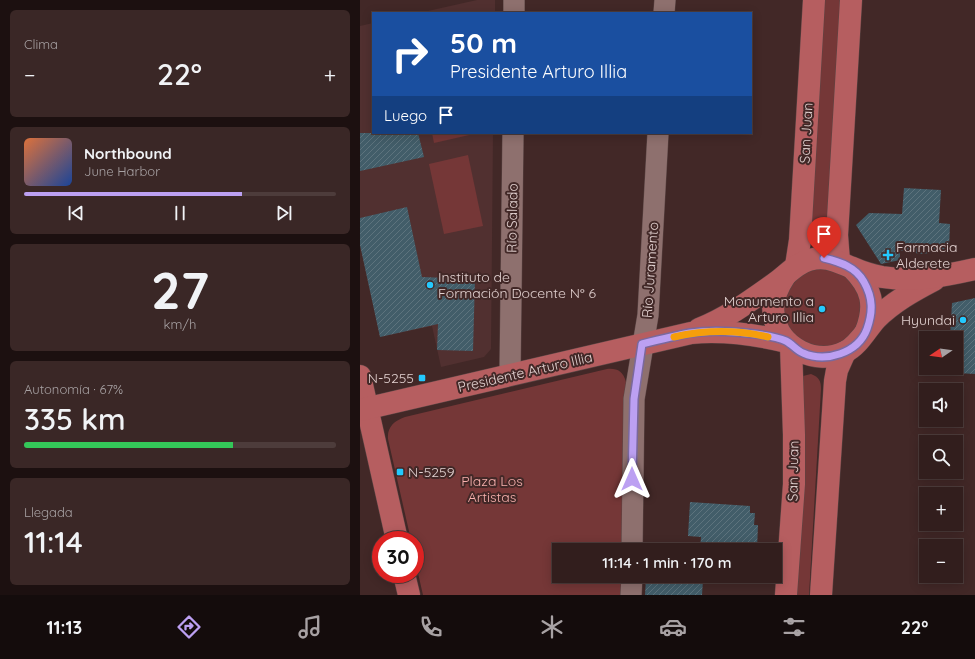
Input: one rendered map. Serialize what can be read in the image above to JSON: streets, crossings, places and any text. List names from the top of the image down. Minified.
{"streets":{"main road":["San Juan","Presidente Arturo Illia"],"street":["Río Salado","Río Juramento"]},"crossings":[["San Juan","Presidente Arturo Illia"],["Río Salado","Presidente Arturo Illia"],["Río Juramento","Presidente Arturo Illia"]],"parks":["Plaza Los Artistas"],"places":{"health":["Farmacia Alderete"],"other":["Instituto de Formación Docente N° 6","Monumento a Arturo Illia","Hyundai"],"transit":["N-5255","N-5259"]},"north":"left","page":{"tile":["Clima",["27","km/h"],["Autonomía · 67%","335 km"],["Llegada","11:14"]],"turn":["50 m","Presidente Arturo Illia"],"heat":["−","22°","+"],"then":"Luego","song":["Northbound","June Harbor"],"map_buttons":["+","−"],"limit":"30","trip":"11:14 · 1 min · 170 m","tabs":["11:13","22°"]}}
